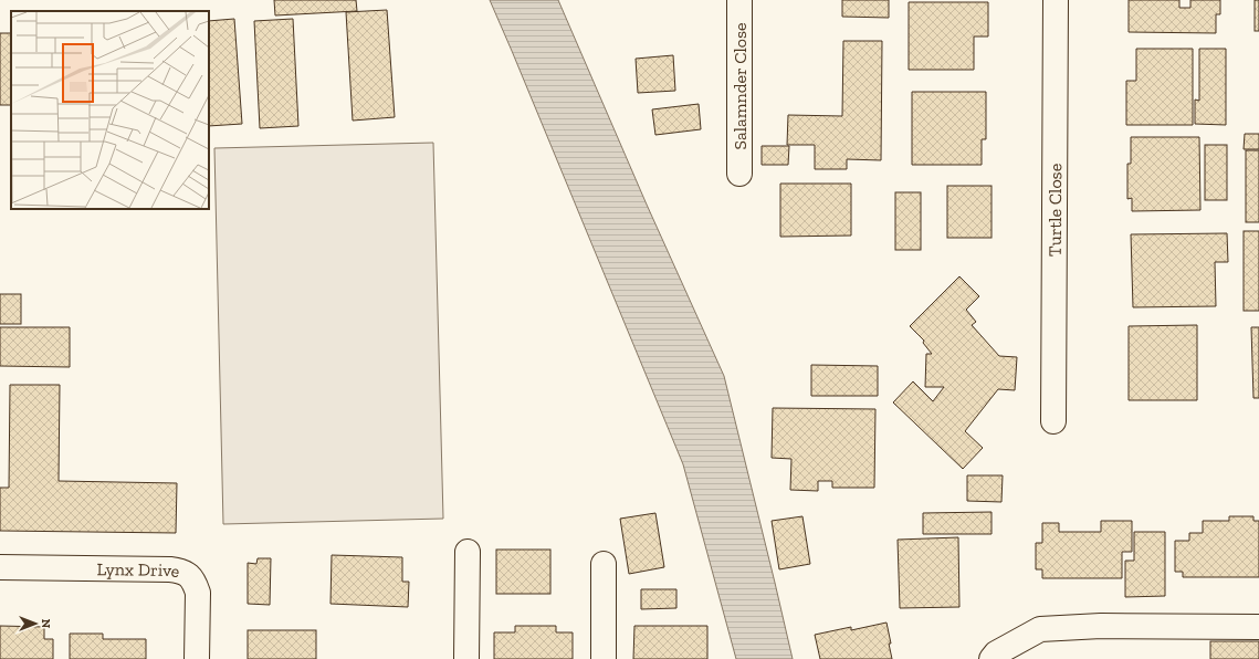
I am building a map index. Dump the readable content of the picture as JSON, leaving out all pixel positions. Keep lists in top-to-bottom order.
{
  "streets": {
    "street": ["Salamnder Close", "Turtle Close", "Lynx Drive"]
  },
  "north": "right"
}
